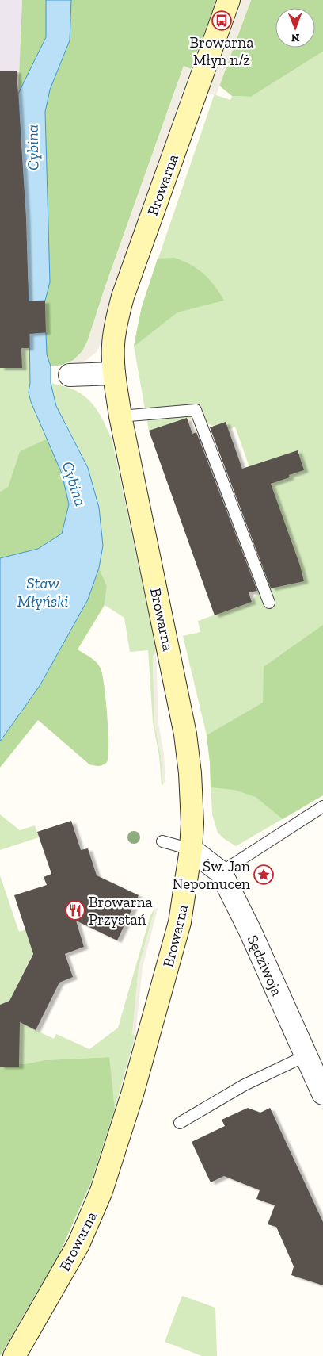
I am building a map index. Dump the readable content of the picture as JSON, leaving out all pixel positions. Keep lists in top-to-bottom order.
{
  "streets": {
    "street": ["Browarna", "Sędziwoja"]
  },
  "crossings": [
    ["Browarna", "Sędziwoja"]
  ],
  "water": ["Cybina", "Staw Młyński"],
  "places": {
    "bus stop": ["Browarna Młyn n/ż"],
    "place": ["Św. Jan Nepomucen"],
    "restaurant": ["Browarna Przystań"]
  },
  "north": "bottom"
}
